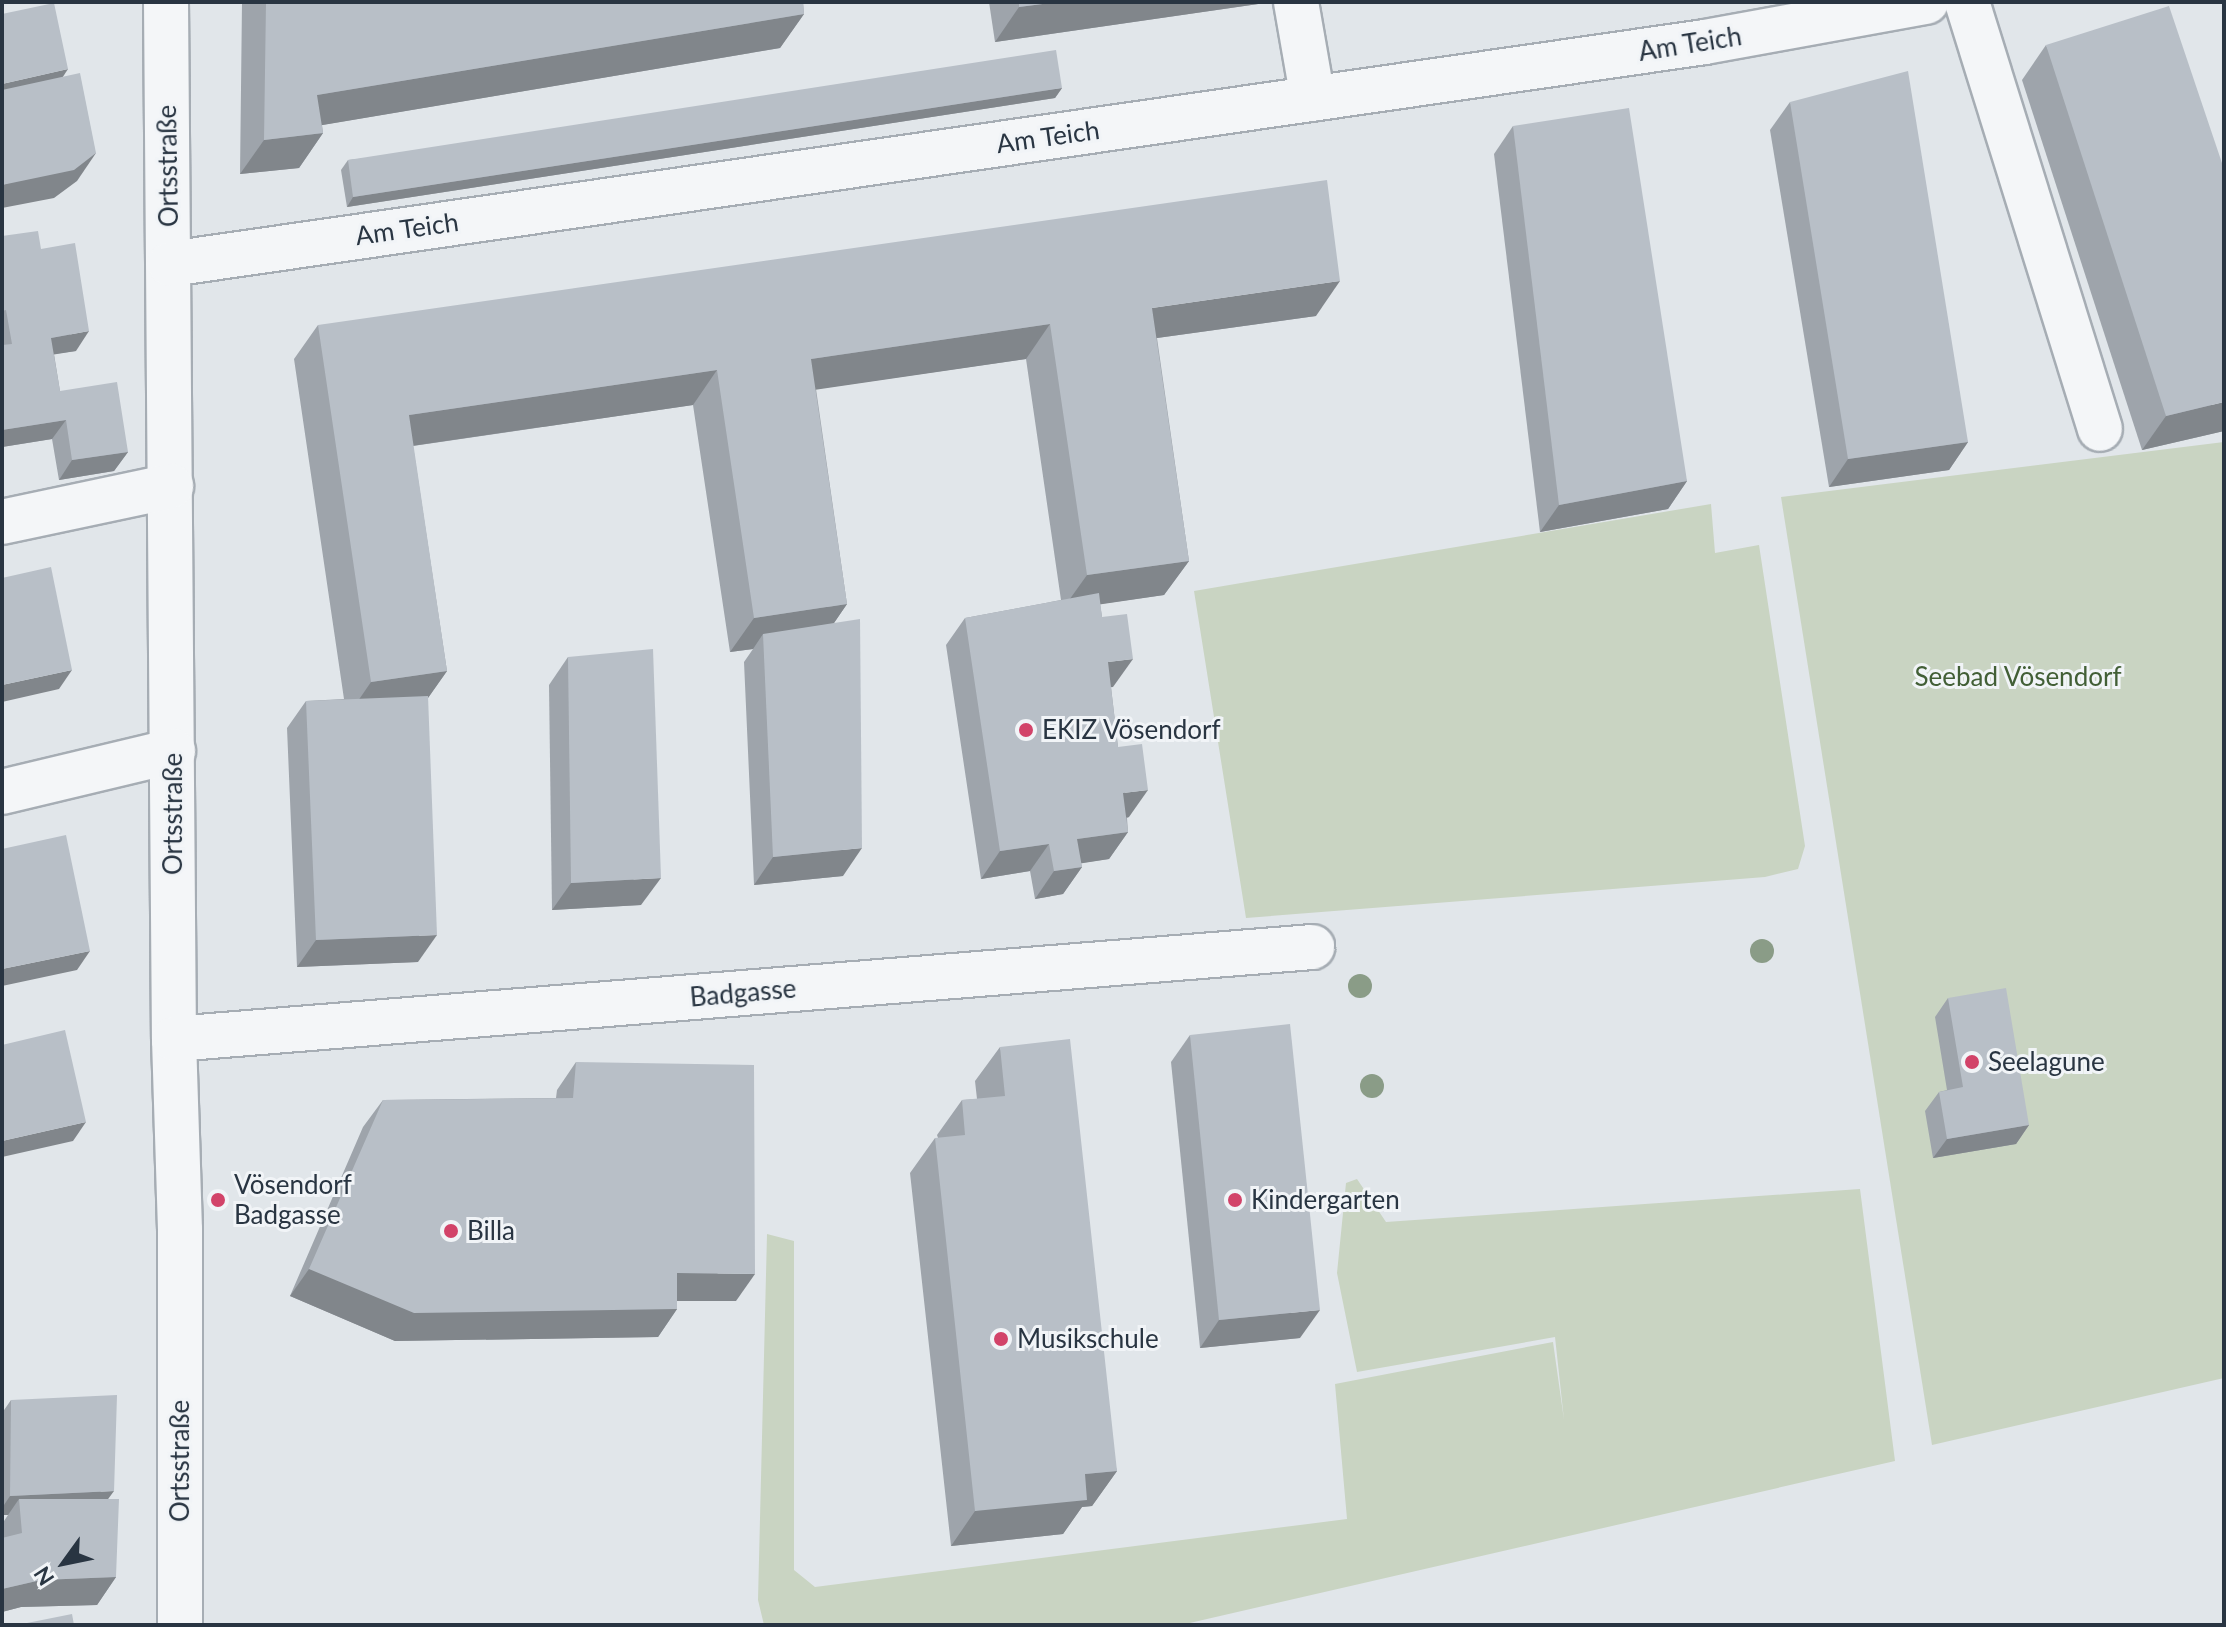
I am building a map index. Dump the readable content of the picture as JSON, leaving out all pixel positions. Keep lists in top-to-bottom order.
{
  "streets": {
    "street": ["Am Teich", "Ortsstraße", "Badgasse"]
  },
  "crossings": [
    ["Am Teich", "Ortsstraße"],
    ["Ortsstraße", "Badgasse"]
  ],
  "parks": ["Seebad Vösendorf"],
  "places": [
    "EKIZ Vösendorf",
    "Seelagune",
    "Vösendorf Badgasse",
    "Kindergarten",
    "Billa",
    "Musikschule"
  ],
  "north": "bottom left"
}
